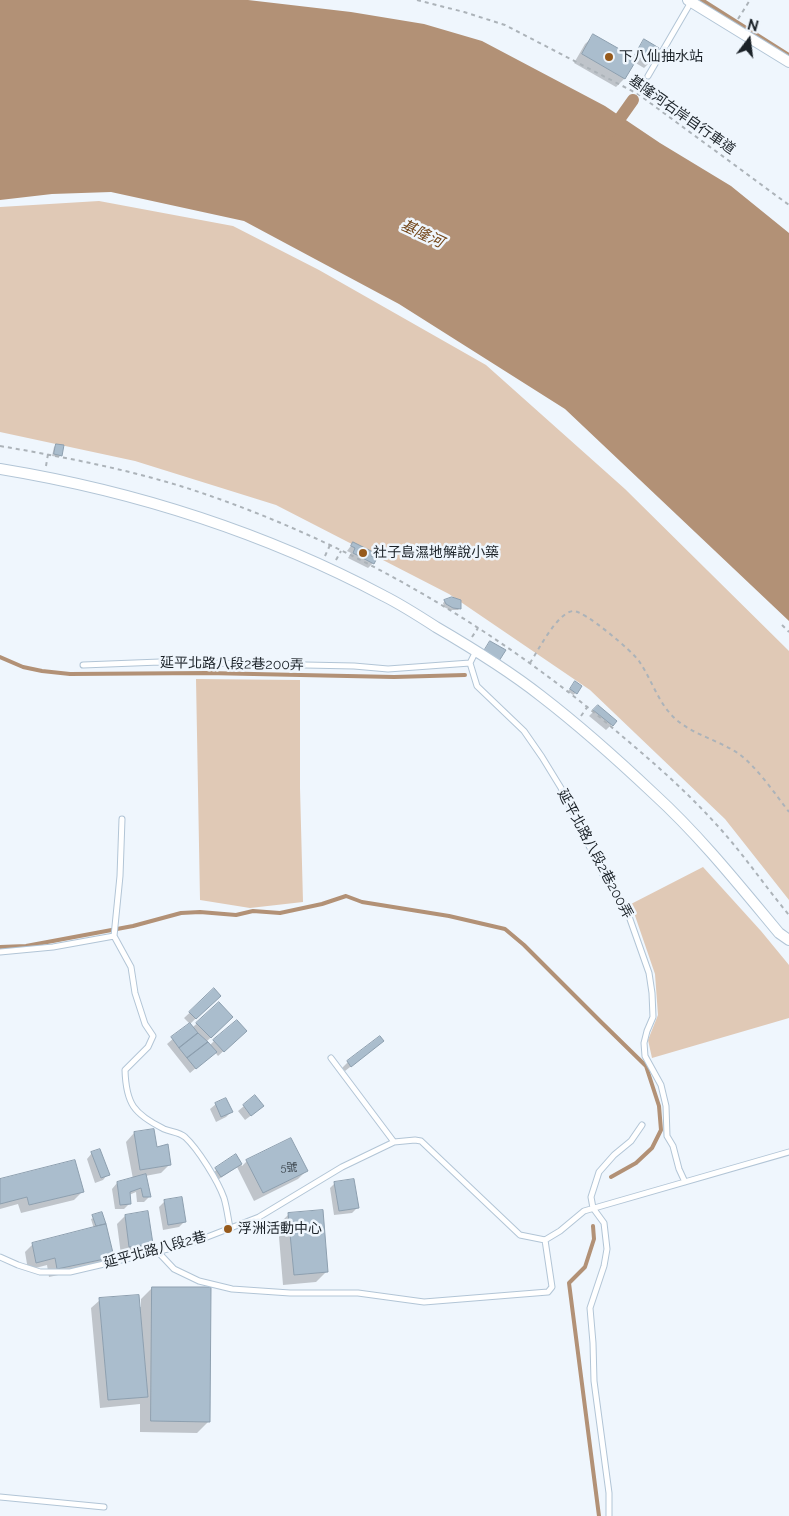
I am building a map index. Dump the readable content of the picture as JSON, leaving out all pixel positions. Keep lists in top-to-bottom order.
{
  "streets": {
    "lane": ["延平北路八段2巷200弄", "延平北路八段2巷"],
    "path": ["基隆河右岸自行車道"]
  },
  "water": ["基隆河"],
  "places": ["下八仙抽水站", "社子島濕地解說小築", "浮洲活動中心"],
  "house_numbers": ["5號"],
  "north": "top"
}
